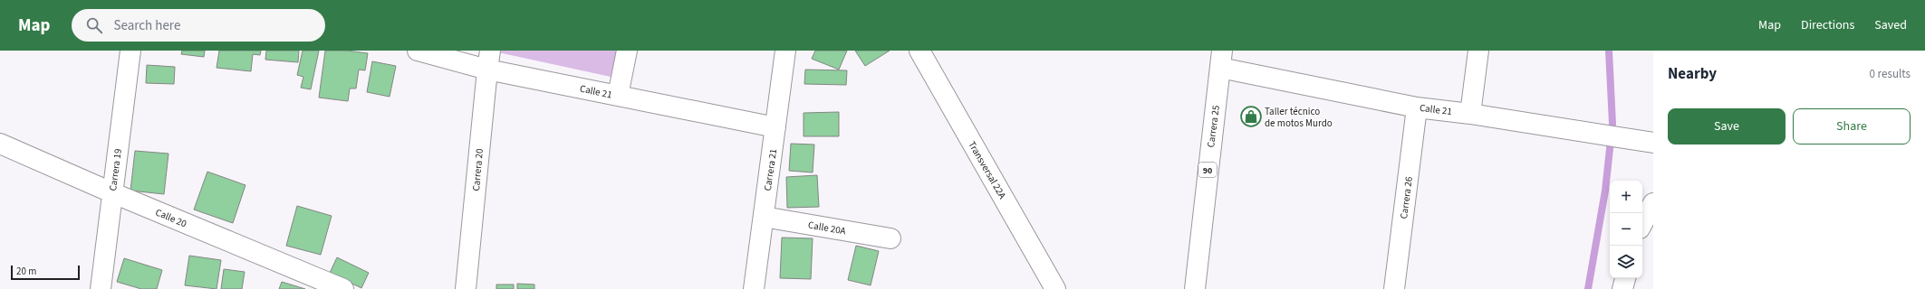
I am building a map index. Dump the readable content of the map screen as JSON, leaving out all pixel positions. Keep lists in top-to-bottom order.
{
  "streets": {
    "street": [
      "Calle 21",
      "Carrera 25",
      "Carrera 19",
      "Carrera 20",
      "Carrera 21",
      "Transversal 22A",
      "90",
      "Carrera 26",
      "Calle 20",
      "Calle 20A"
    ]
  },
  "crossings": [
    ["Calle 21", "Carrera 25"],
    ["Calle 21", "Carrera 20"],
    ["Calle 21", "Carrera 21"],
    ["Calle 21", "Carrera 26"],
    ["Carrera 19", "Calle 20"],
    ["Carrera 21", "Calle 20A"]
  ],
  "places": {
    "shop": ["Taller técnico de motos Murdo"]
  },
  "scale_bar": "20 m",
  "page": {
    "header": "Map",
    "search": "Search here",
    "nav": ["Map", "Directions", "Saved"],
    "heading": ["Nearby", "0 results"],
    "buttons": ["Save", "Share"],
    "map_buttons": ["+", "−"],
    "scale": "20 m"
  }
}
